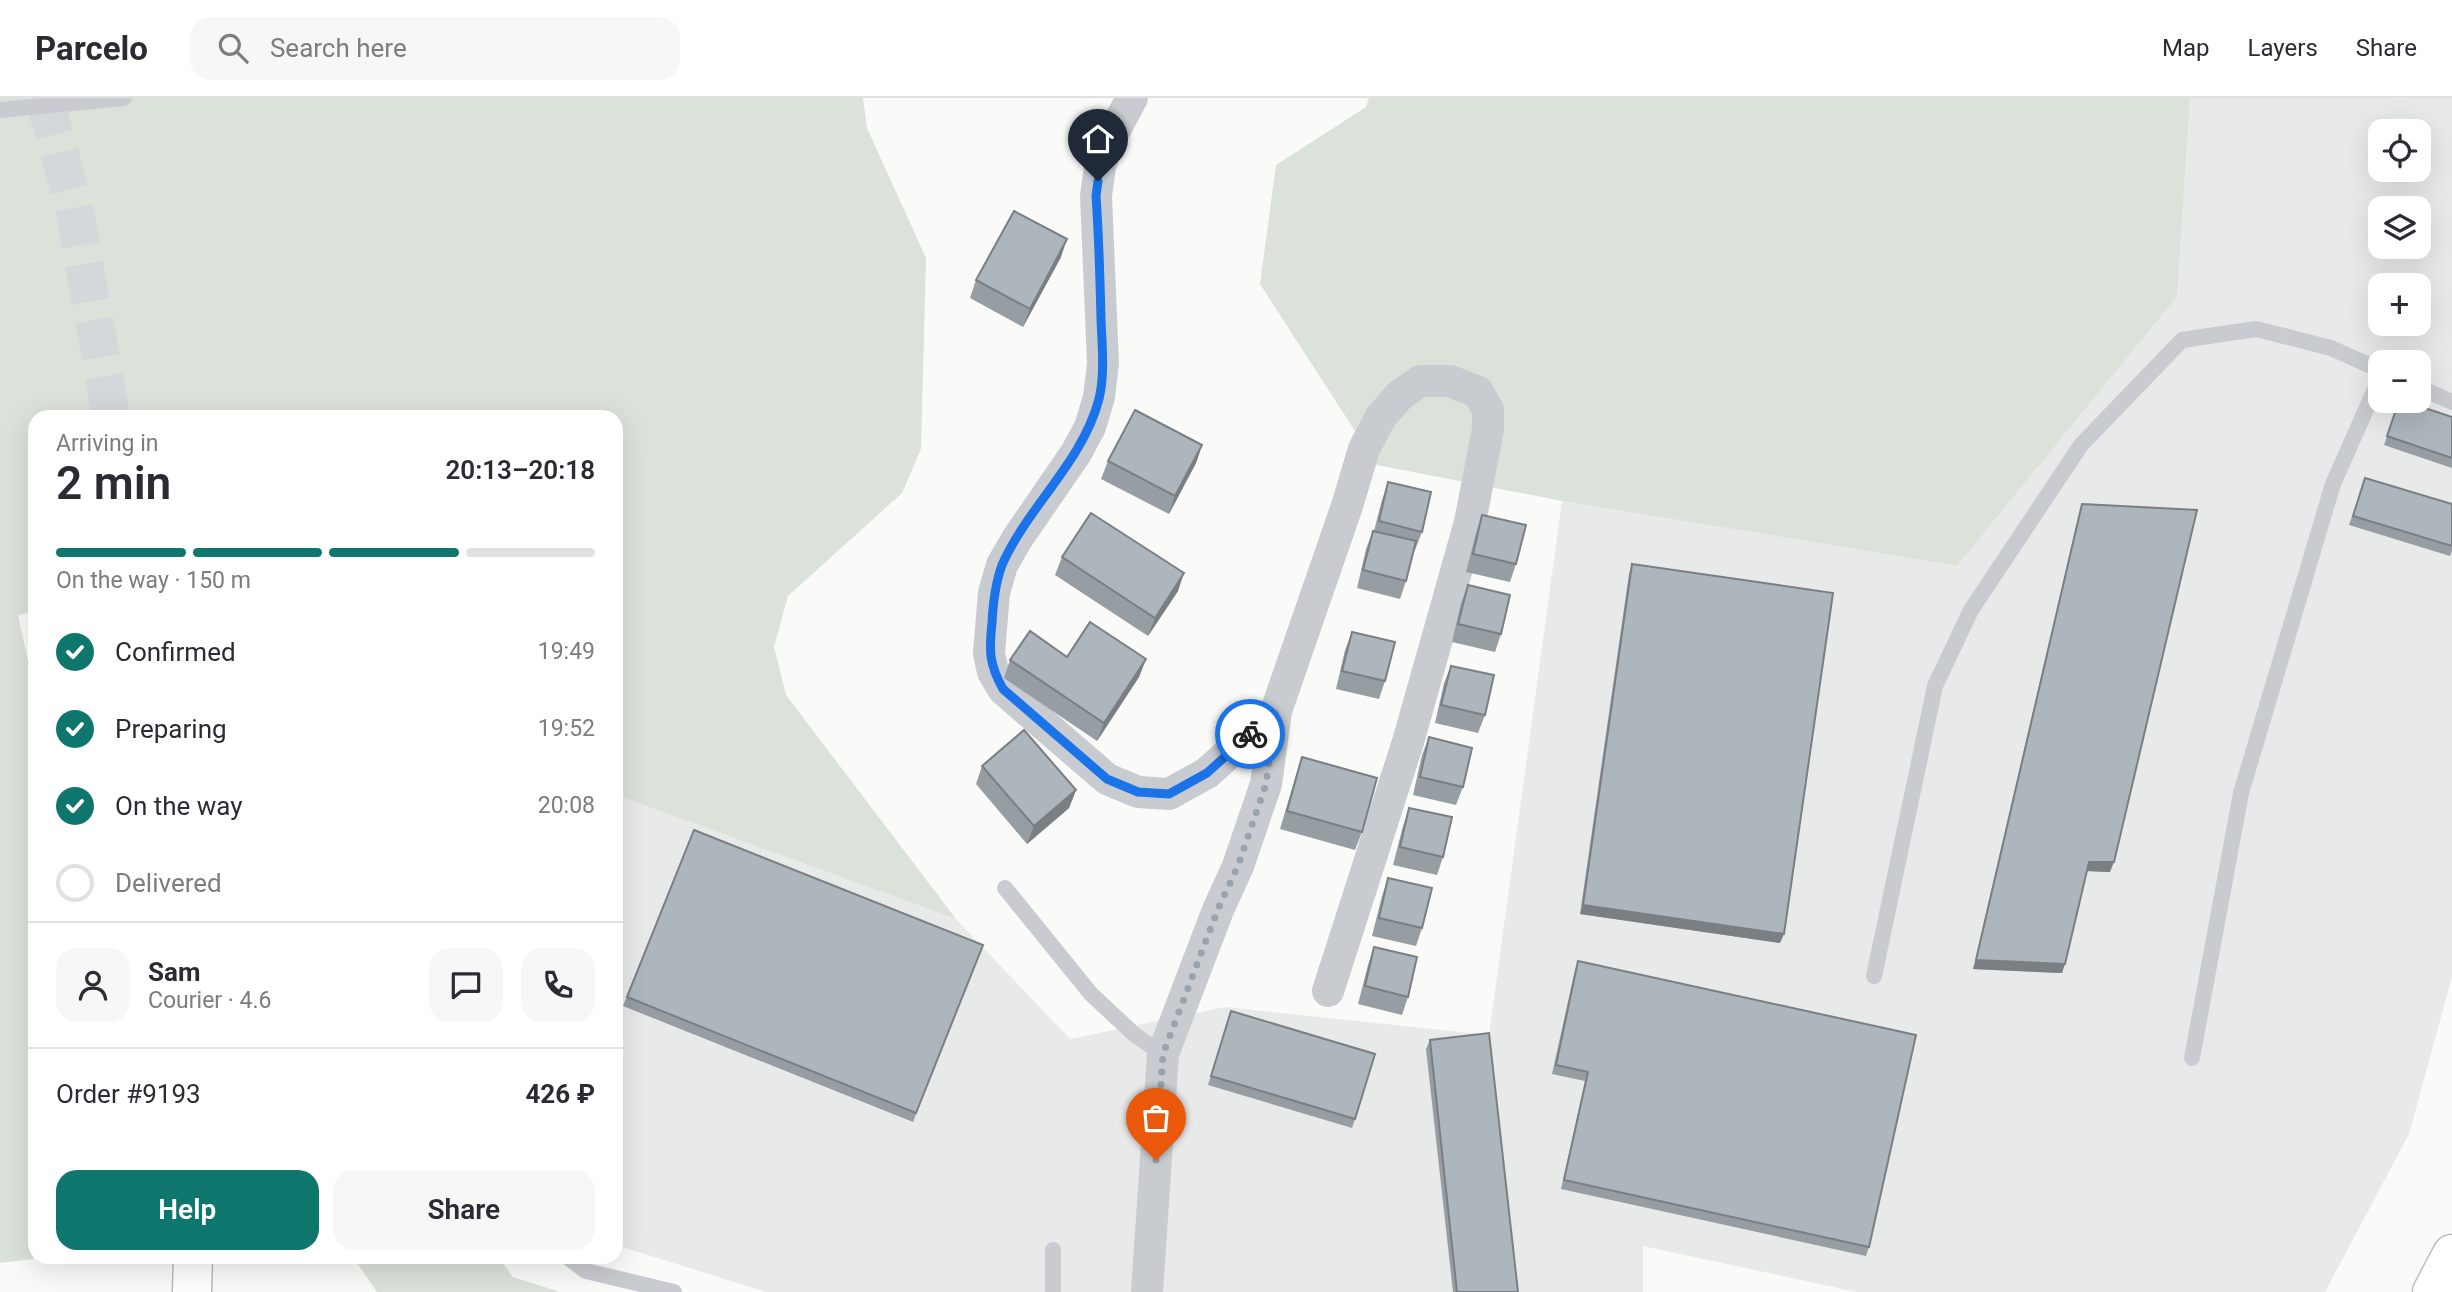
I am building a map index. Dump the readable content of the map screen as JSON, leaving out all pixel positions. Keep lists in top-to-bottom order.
{
  "page": {
    "header": "Parcelo",
    "search": "Search here",
    "nav": ["Map", "Layers", "Share"],
    "map_buttons": ["+", "−"],
    "heading": ["2 min", "Arriving in", "20:13–20:18"],
    "panel": [
      "Sam",
      "Courier · 4.6",
      "Order #9193",
      "426 ₽"
    ],
    "bar": "On the way · 150 m",
    "list": [
      ["Confirmed", "19:49"],
      ["Preparing", "19:52"],
      ["On the way", "20:08"],
      "Delivered"
    ],
    "buttons": ["Help", "Share"]
  }
}
